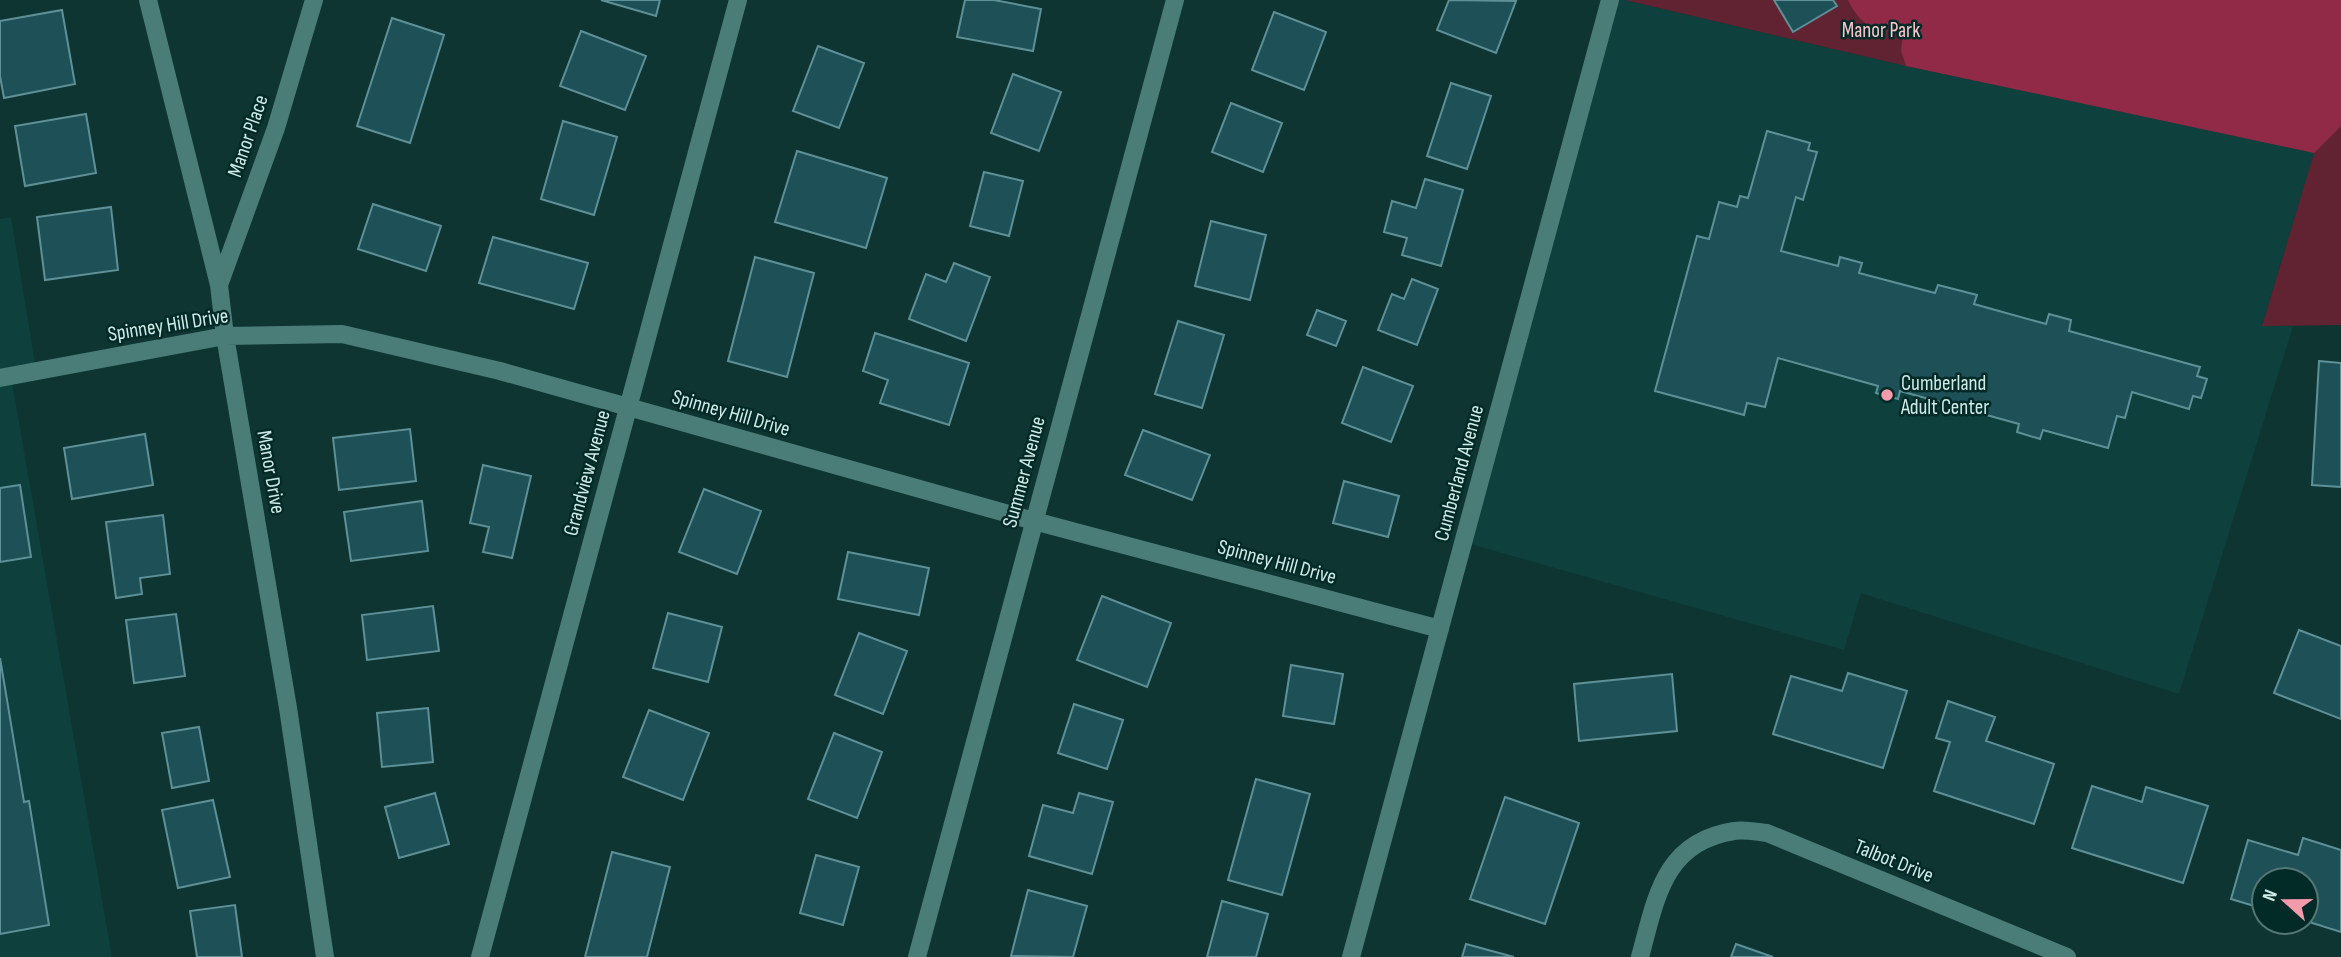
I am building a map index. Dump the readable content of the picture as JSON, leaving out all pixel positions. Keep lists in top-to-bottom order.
{
  "streets": {
    "street": [
      "Manor Place",
      "Spinney Hill Drive",
      "Manor Drive",
      "Summer Avenue",
      "Grandview Avenue",
      "Cumberland Avenue",
      "Talbot Drive"
    ]
  },
  "crossings": [
    ["Manor Place", "Manor Drive"],
    ["Spinney Hill Drive", "Manor Drive"],
    ["Spinney Hill Drive", "Summer Avenue"],
    ["Spinney Hill Drive", "Grandview Avenue"],
    ["Spinney Hill Drive", "Cumberland Avenue"]
  ],
  "parks": ["Manor Park"],
  "places": ["Cumberland Adult Center"],
  "north": "left"
}
